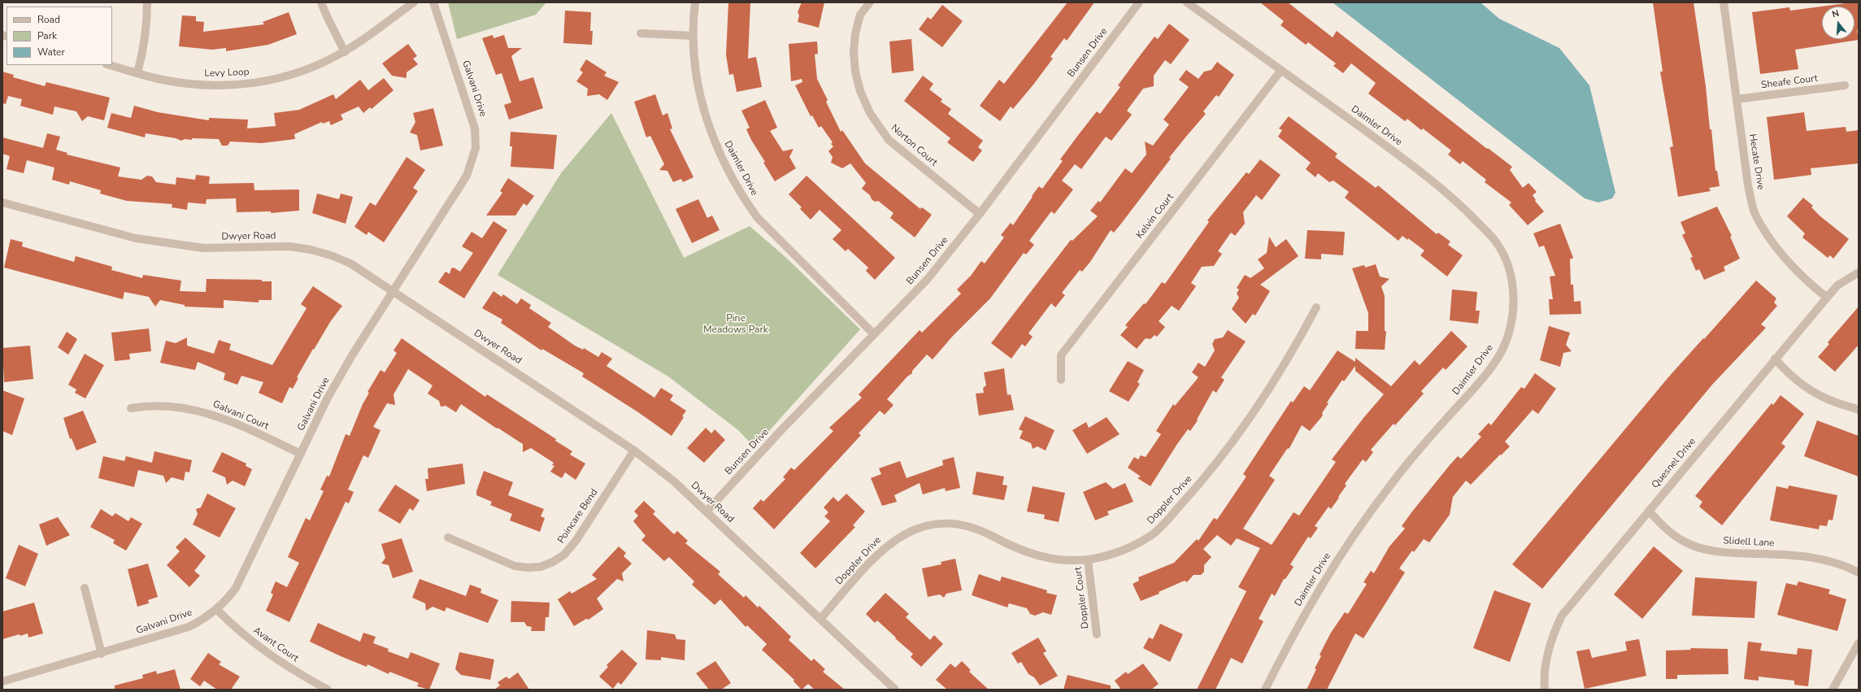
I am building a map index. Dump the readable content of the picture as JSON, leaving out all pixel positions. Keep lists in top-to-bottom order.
{
  "streets": {
    "street": [
      "Bunsen Drive",
      "Levy Loop",
      "Sheafe Court",
      "Galvani Drive",
      "Daimler Drive",
      "Norton Court",
      "Hecate Drive",
      "Kelvin Court",
      "Dwyer Road",
      "Galvani Court",
      "Quesnel Drive",
      "Doppler Drive",
      "Poincare Bend",
      "Slidell Lane",
      "Doppler Court",
      "Avant Court"
    ]
  },
  "crossings": [
    ["Bunsen Drive", "Daimler Drive"],
    ["Bunsen Drive", "Norton Court"],
    ["Bunsen Drive", "Dwyer Road"],
    ["Sheafe Court", "Hecate Drive"],
    ["Galvani Drive", "Dwyer Road"],
    ["Galvani Drive", "Galvani Court"],
    ["Galvani Drive", "Avant Court"],
    ["Daimler Drive", "Kelvin Court"],
    ["Hecate Drive", "Quesnel Drive"],
    ["Dwyer Road", "Doppler Drive"],
    ["Dwyer Road", "Poincare Bend"],
    ["Quesnel Drive", "Slidell Lane"],
    ["Doppler Drive", "Doppler Court"]
  ],
  "parks": ["Pine Meadows Park"],
  "legend": ["Road", "Park", "Water"],
  "north": "top"
}
